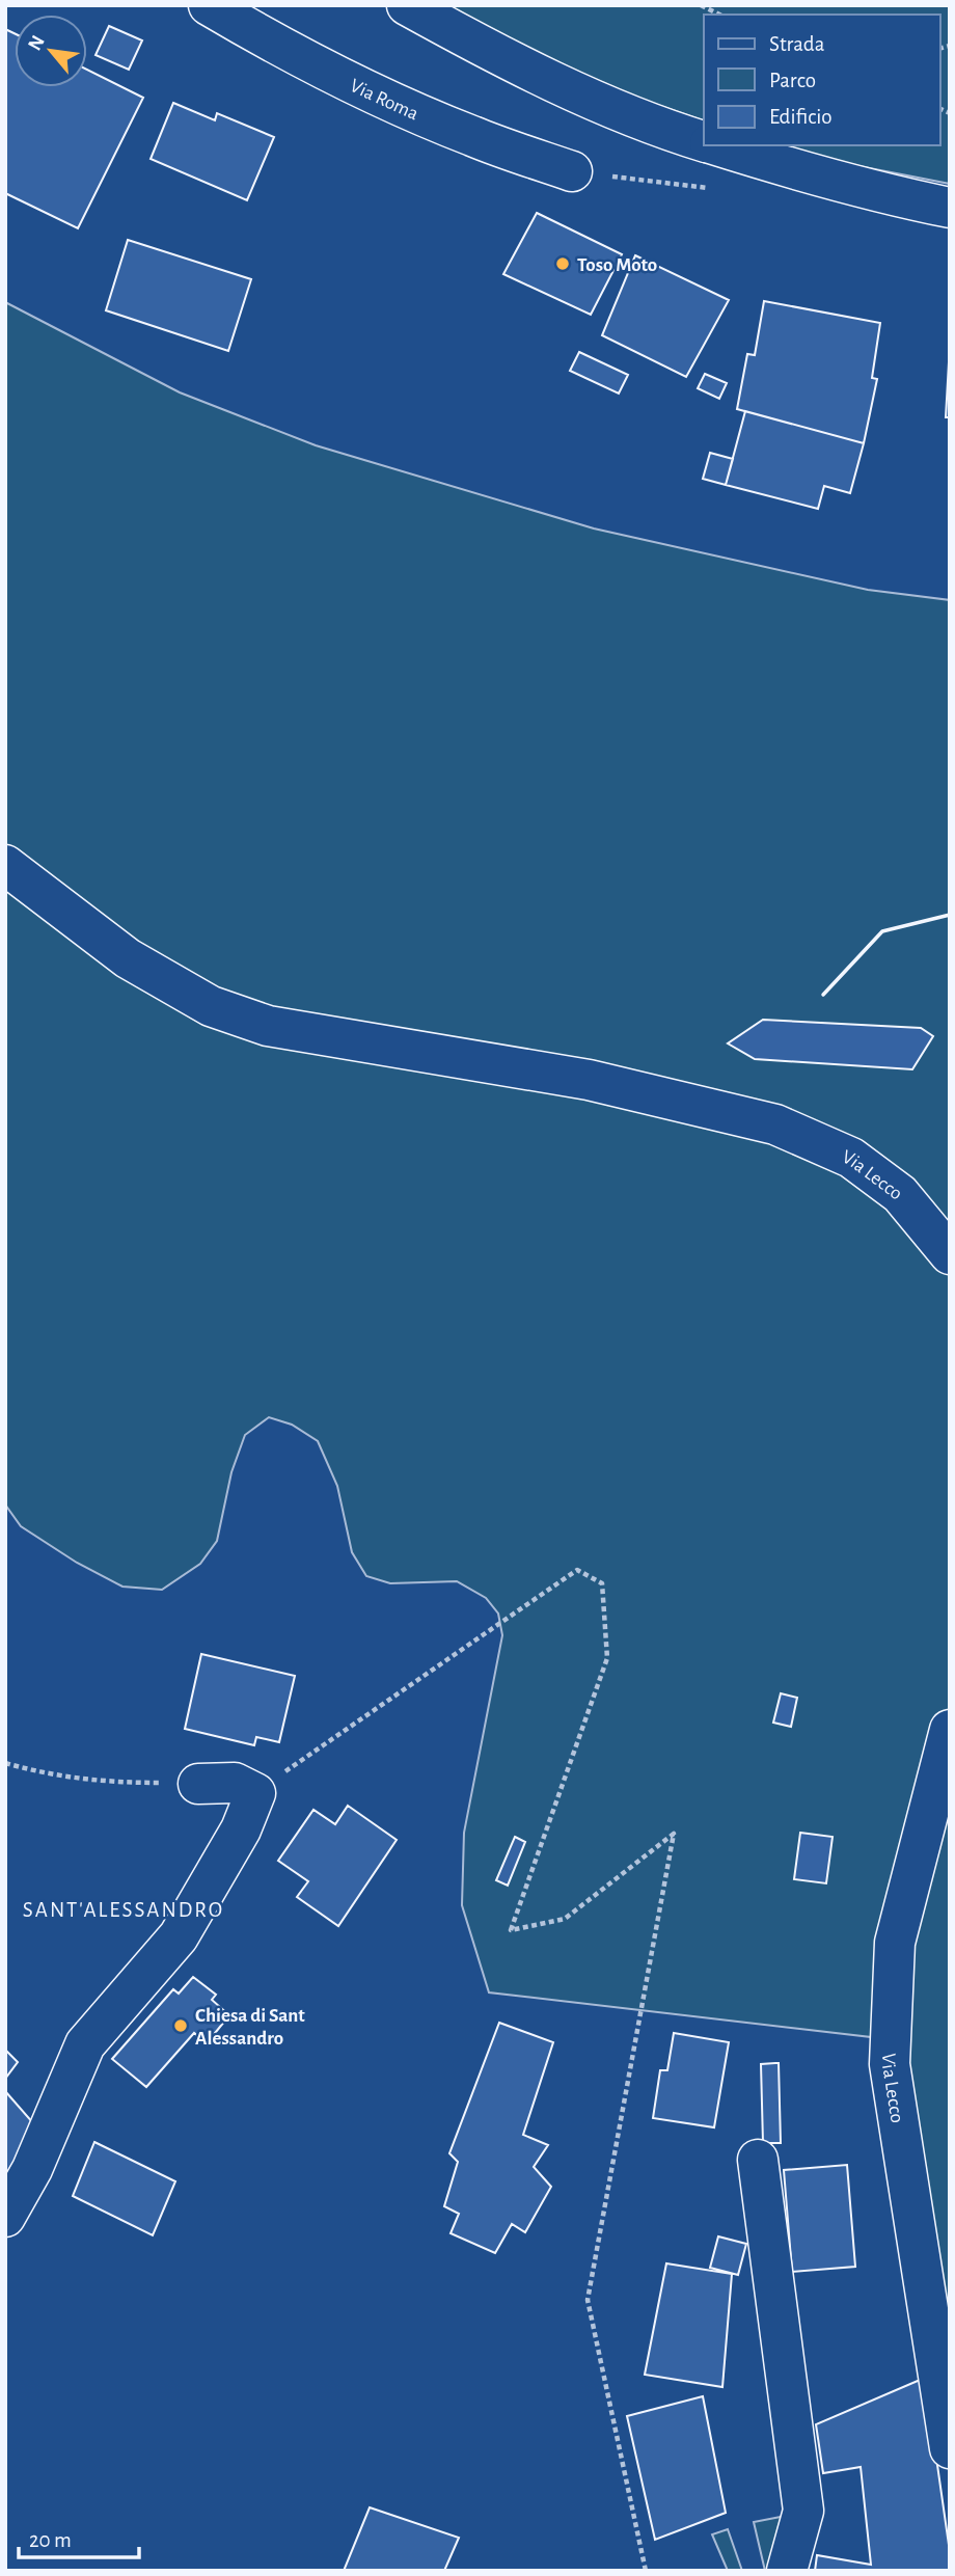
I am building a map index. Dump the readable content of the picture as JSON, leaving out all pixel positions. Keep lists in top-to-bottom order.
{
  "streets": {
    "main road": ["Via Roma", "Via Lecco"]
  },
  "districts": ["SANT'ALESSANDRO"],
  "places": ["Toso Moto", "Chiesa di Sant Alessandro"],
  "legend": ["Strada", "Parco", "Edificio"],
  "scale_bar": "20 m",
  "north": "top left"
}
